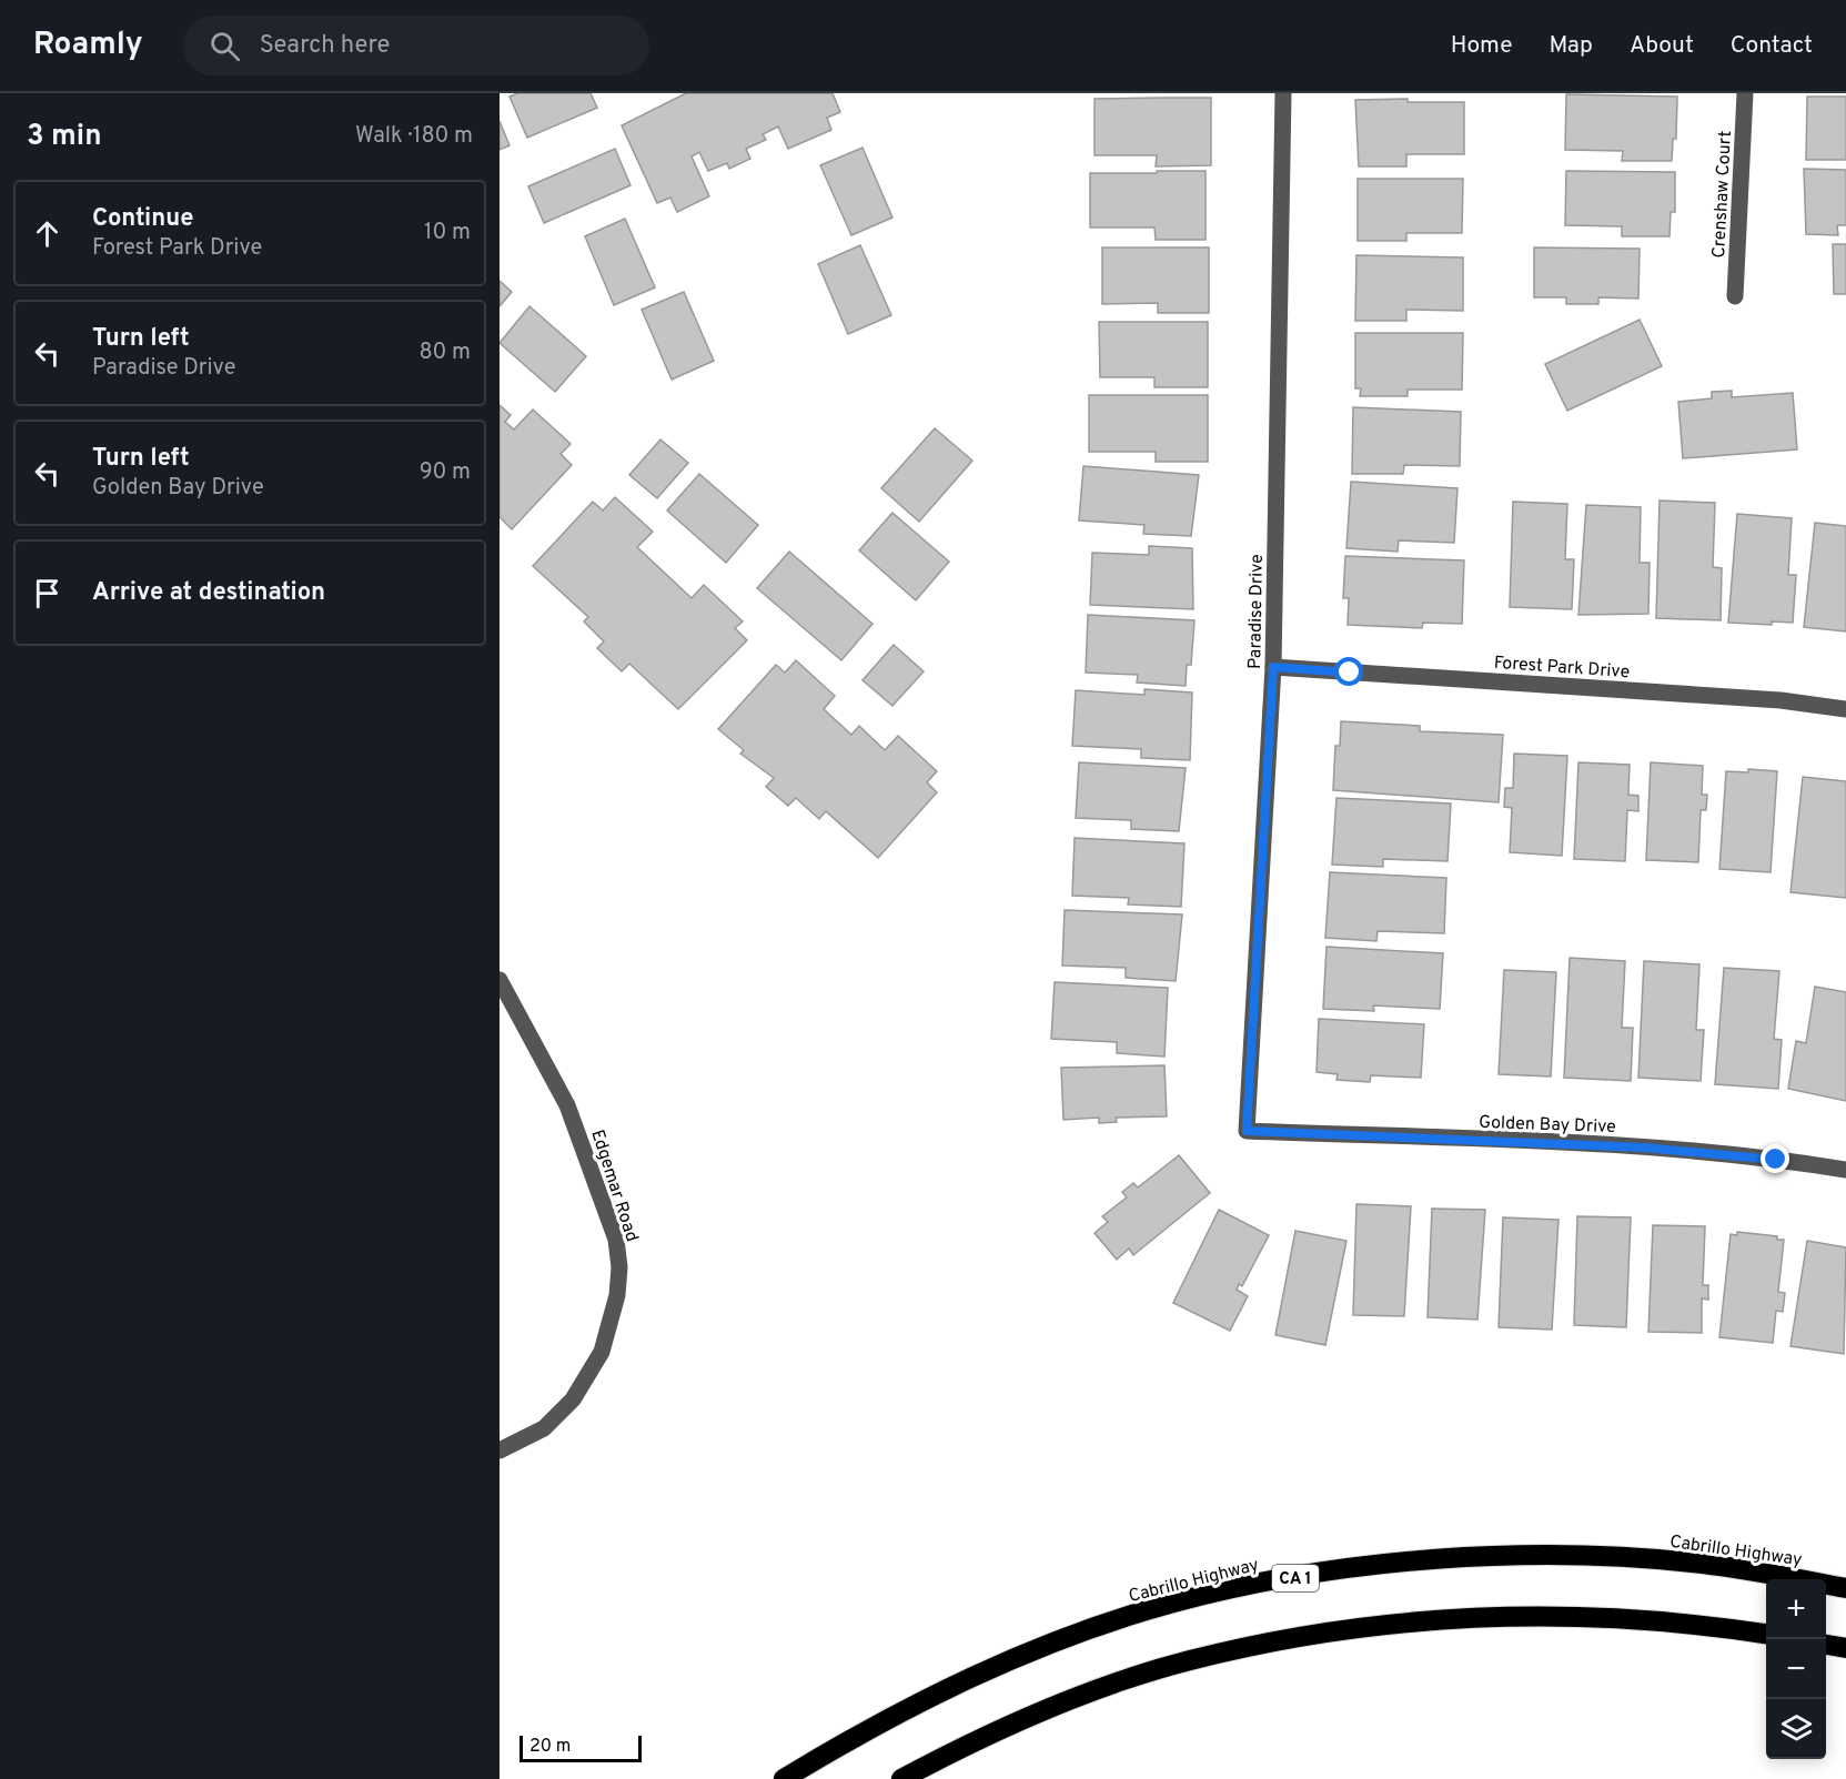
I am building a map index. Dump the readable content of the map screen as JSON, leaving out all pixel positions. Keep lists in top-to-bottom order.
{
  "streets": {
    "highway": ["Cabrillo Highway", "CA 1"],
    "street": [
      "Crenshaw Court",
      "Paradise Drive",
      "Forest Park Drive",
      "Golden Bay Drive",
      "Edgemar Road"
    ]
  },
  "crossings": [
    ["Paradise Drive", "Forest Park Drive"],
    ["Paradise Drive", "Golden Bay Drive"]
  ],
  "scale_bar": "20 m",
  "page": {
    "header": "Roamly",
    "search": "Search here",
    "nav": [
      "Home",
      "Map",
      "About",
      "Contact"
    ],
    "heading": ["3 min", "Walk · 180 m"],
    "list": [
      ["Continue", "Forest Park Drive", "10 m"],
      ["Turn left", "Paradise Drive", "80 m"],
      ["Turn left", "Golden Bay Drive", "90 m"],
      "Arrive at destination"
    ],
    "map_buttons": ["+", "−"],
    "scale": "20 m"
  }
}
